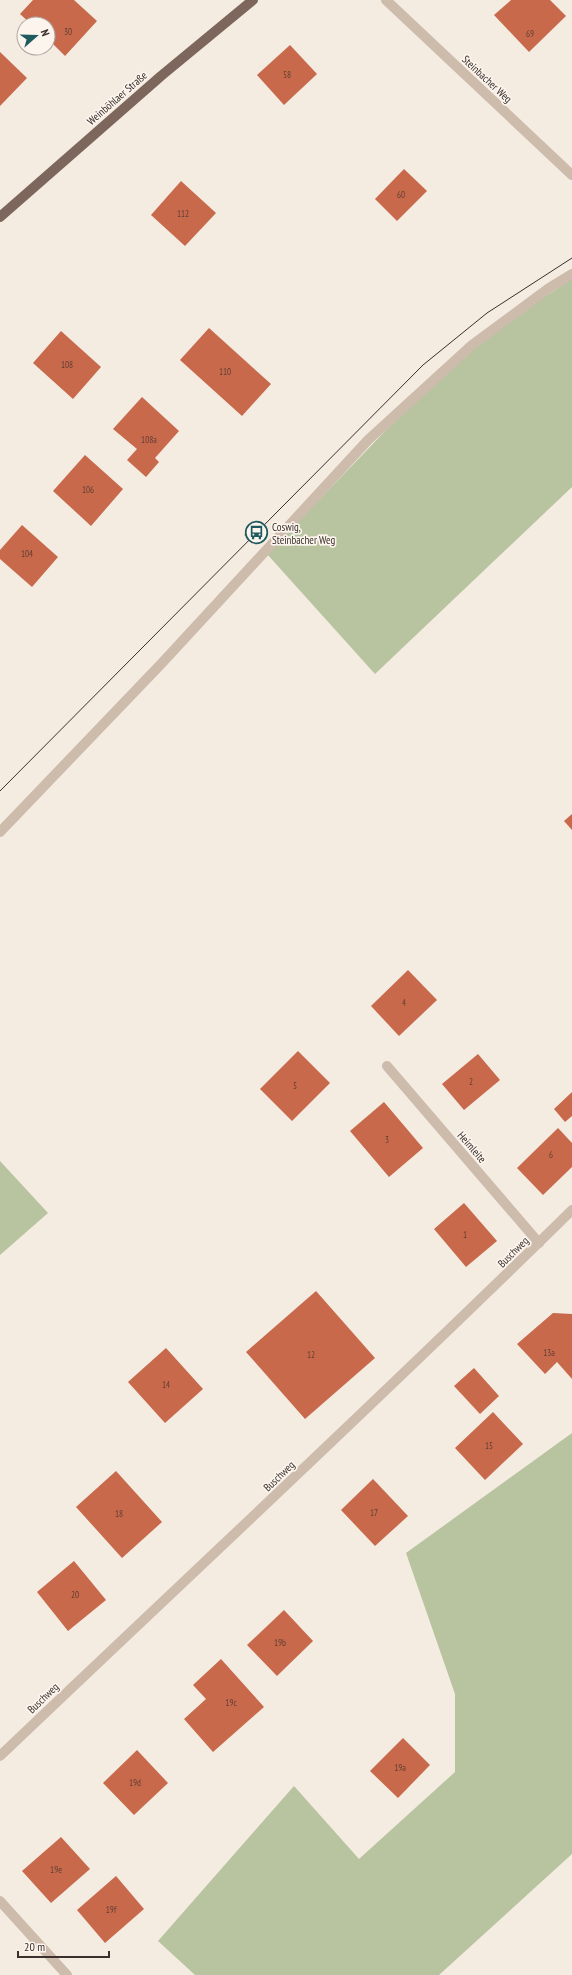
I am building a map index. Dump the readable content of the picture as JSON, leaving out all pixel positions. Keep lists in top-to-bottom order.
{
  "streets": {
    "main road": ["Weinböhlaer Straße"],
    "street": ["Steinbacher Weg", "Heimleite", "Buschweg"]
  },
  "crossings": [
    ["Heimleite", "Buschweg"]
  ],
  "places": {
    "bus stop": ["Coswig, Steinbacher Weg"]
  },
  "house_numbers": [
    "30",
    "69",
    "58",
    "60",
    "112",
    "108",
    "110",
    "108a",
    "106",
    "104",
    "4",
    "2",
    "5",
    "3",
    "6",
    "1",
    "13a",
    "12",
    "14",
    "15",
    "17",
    "18",
    "20",
    "19b",
    "19c",
    "19a",
    "19d",
    "19e",
    "19f"
  ],
  "scale_bar": "20 m",
  "north": "right"
}
